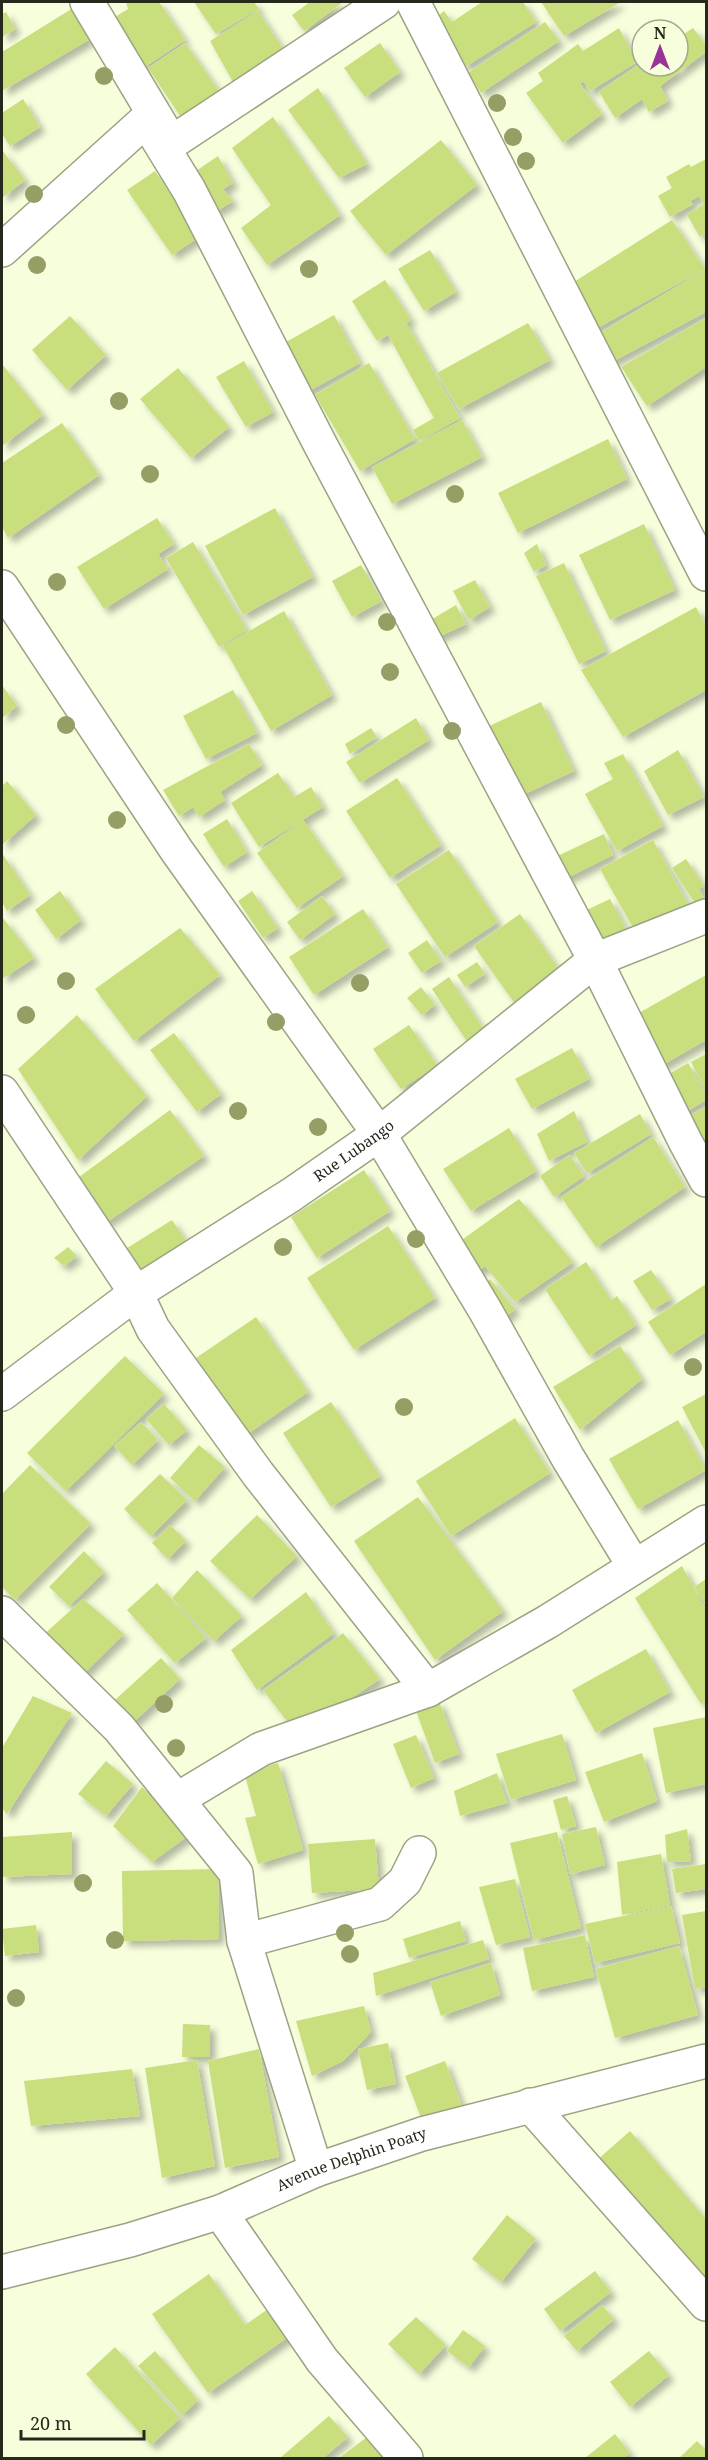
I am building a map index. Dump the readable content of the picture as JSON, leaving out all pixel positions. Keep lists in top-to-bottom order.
{
  "streets": {
    "street": ["Rue Lubango", "Avenue Delphin Poaty"]
  },
  "scale_bar": "20 m",
  "north": "top"
}
